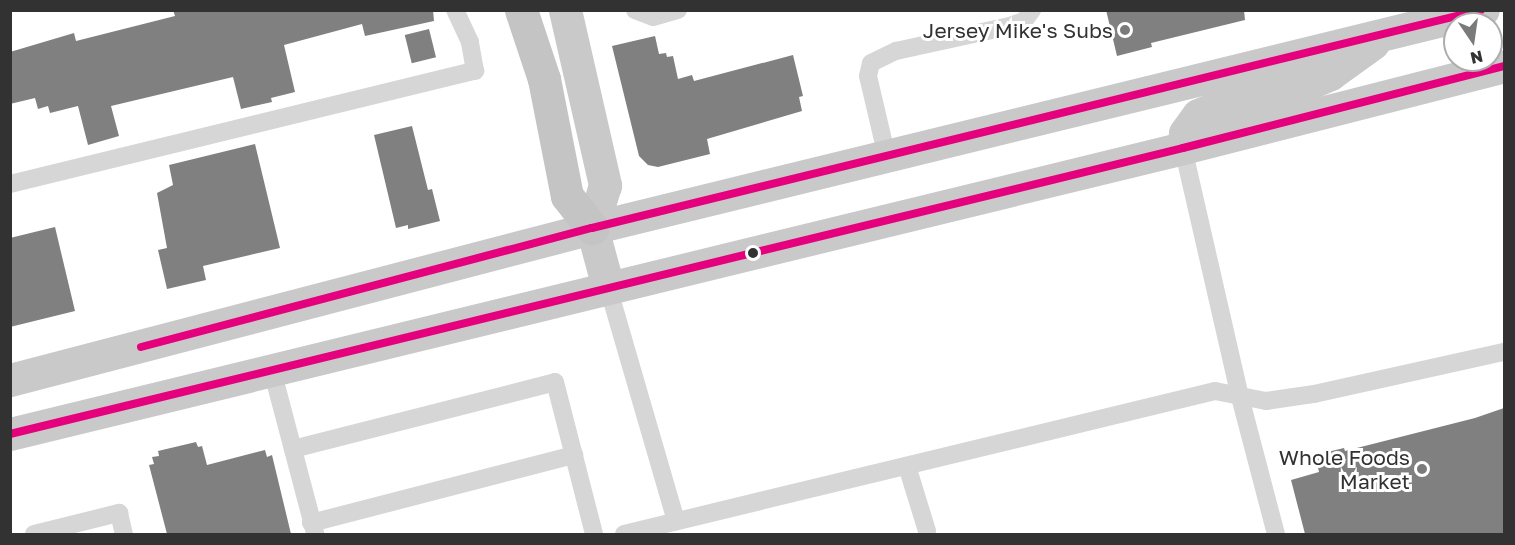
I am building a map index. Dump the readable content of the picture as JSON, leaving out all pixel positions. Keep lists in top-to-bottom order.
{
  "places": ["Jersey Mike's Subs", "Whole Foods Market"],
  "north": "bottom"
}
